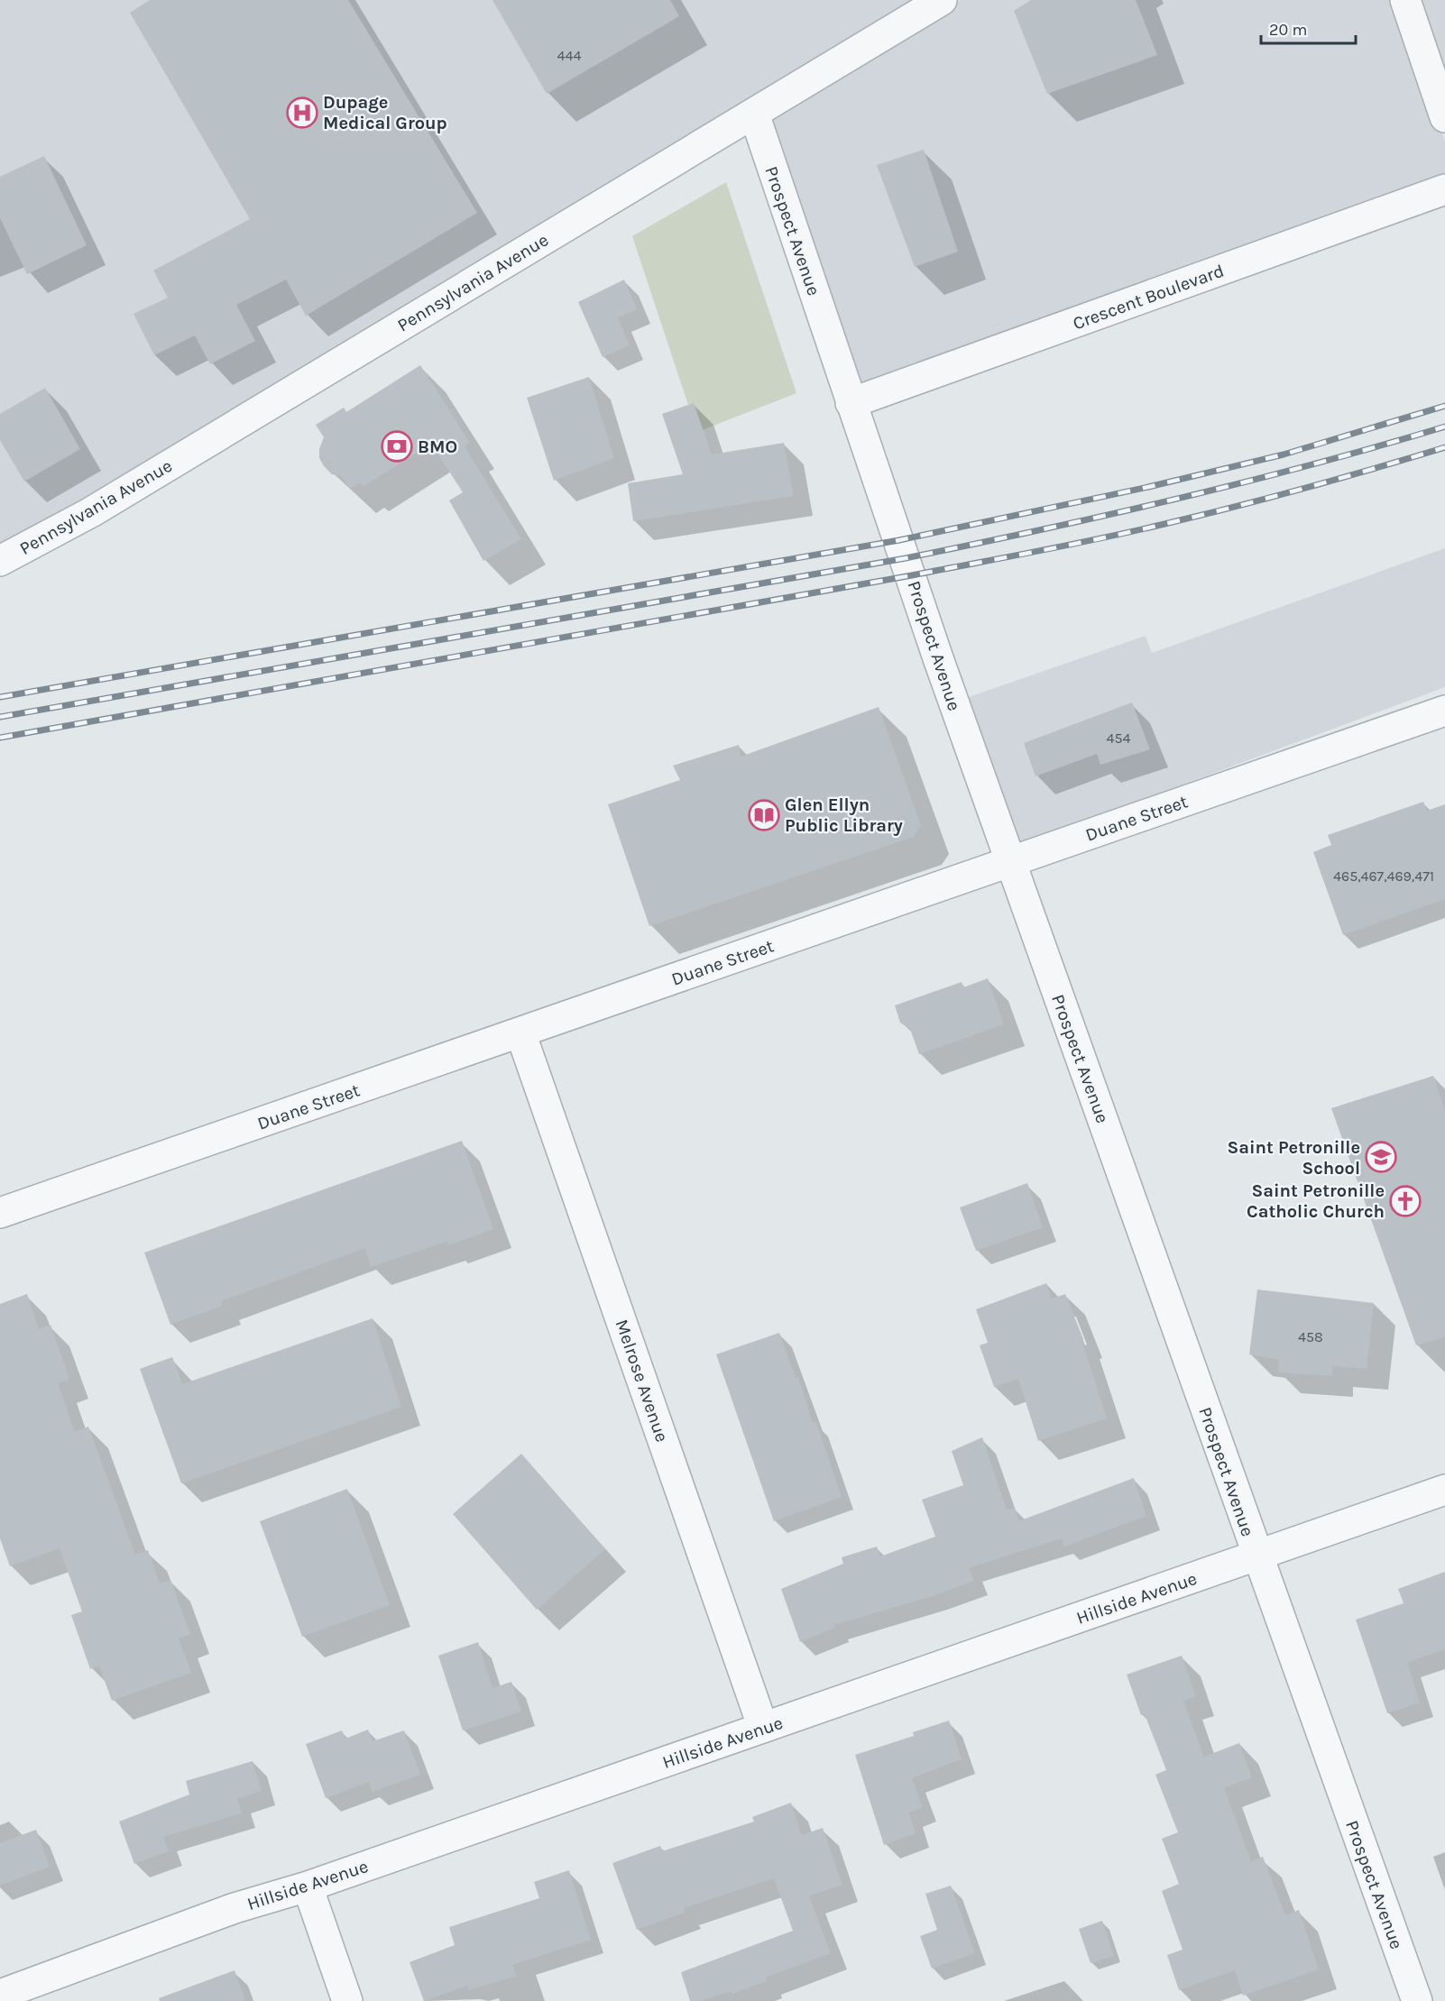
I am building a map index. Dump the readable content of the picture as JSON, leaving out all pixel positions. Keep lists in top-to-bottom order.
{
  "streets": {
    "street": [
      "Prospect Avenue",
      "Pennsylvania Avenue",
      "Crescent Boulevard",
      "Duane Street",
      "Melrose Avenue",
      "Hillside Avenue"
    ]
  },
  "crossings": [
    ["Prospect Avenue", "Pennsylvania Avenue"],
    ["Prospect Avenue", "Crescent Boulevard"],
    ["Prospect Avenue", "Duane Street"],
    ["Prospect Avenue", "Hillside Avenue"],
    ["Duane Street", "Melrose Avenue"],
    ["Melrose Avenue", "Hillside Avenue"]
  ],
  "places": {
    "hospital": ["Dupage Medical Group"],
    "bank": ["BMO"],
    "library": ["Glen Ellyn Public Library"],
    "school or university": ["Saint Petronille School"],
    "church": ["Saint Petronille Catholic Church"]
  },
  "house_numbers": [
    "444",
    "454",
    "465,467,469,471",
    "458"
  ],
  "scale_bar": "20 m"
}
